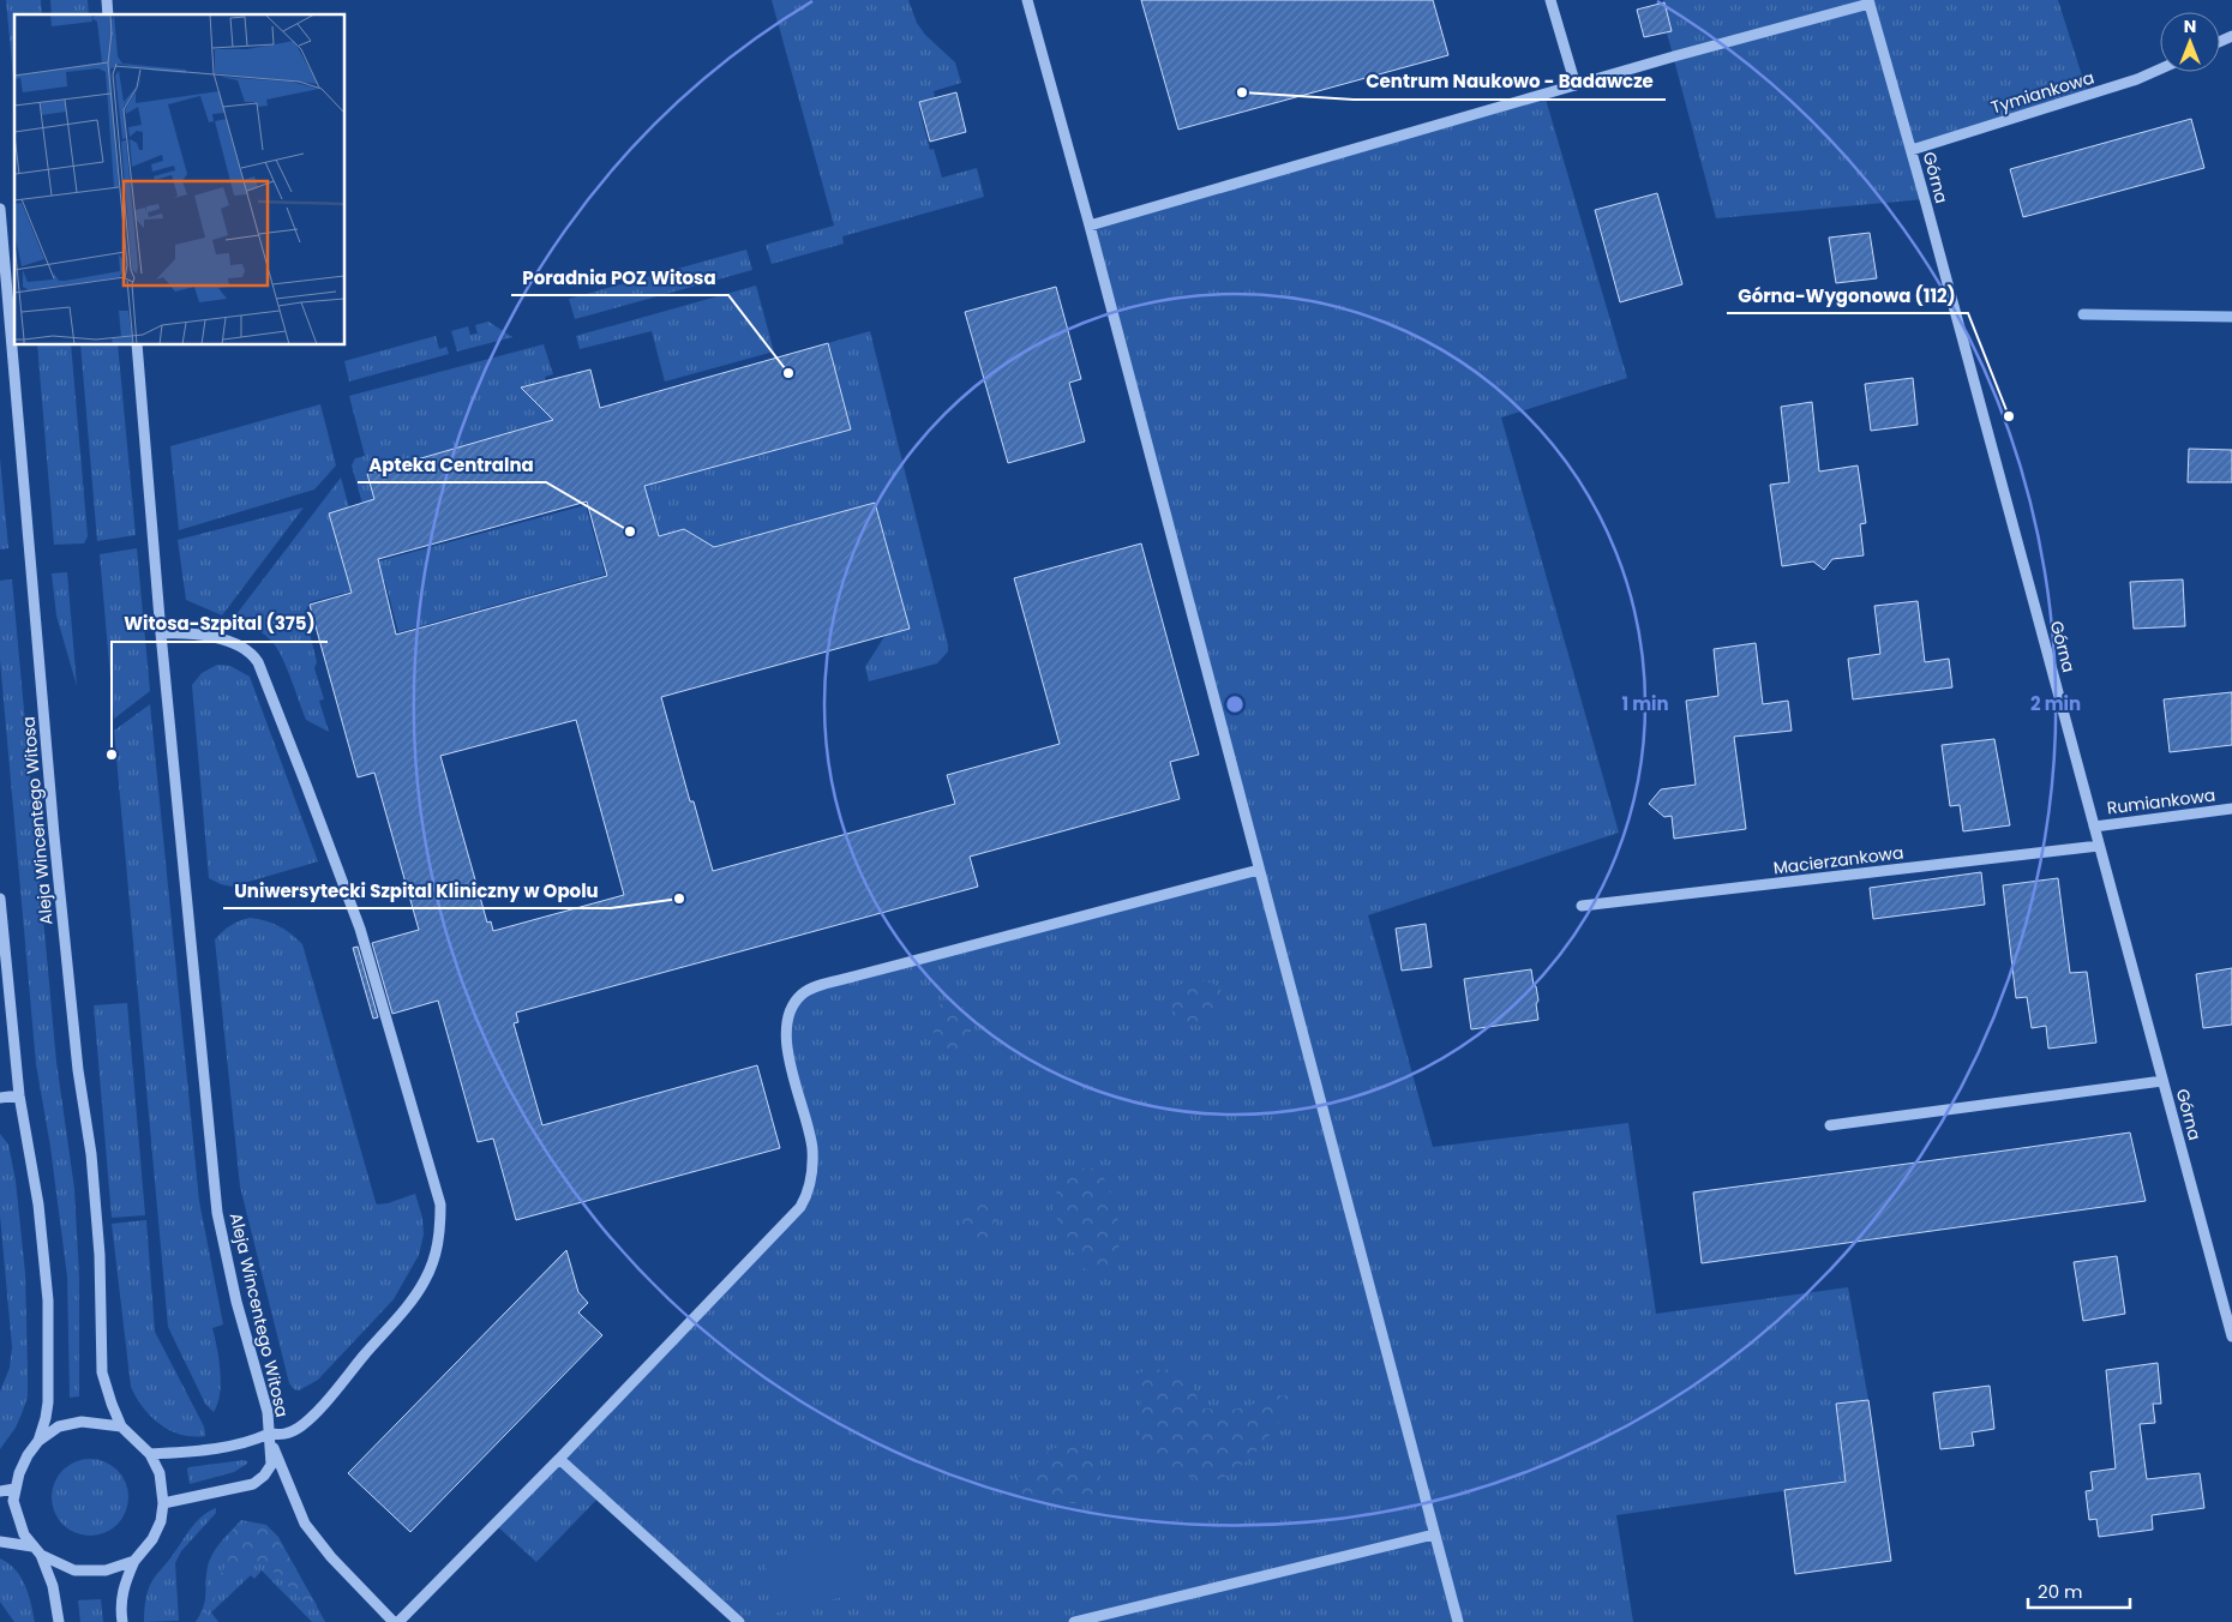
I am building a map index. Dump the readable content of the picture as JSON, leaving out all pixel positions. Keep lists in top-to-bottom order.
{
  "streets": {
    "street": [
      "Tymiankowa",
      "Górna",
      "Rumiankowa",
      "Aleja Wincentego Witosa",
      "Macierzankowa"
    ]
  },
  "crossings": [
    ["Tymiankowa", "Górna"],
    ["Górna", "Rumiankowa"],
    ["Górna", "Macierzankowa"]
  ],
  "places": [
    "Centrum Naukowo - Badawcze",
    "Poradnia POZ Witosa",
    "Górna-Wygonowa (112)",
    "Apteka Centralna",
    "Witosa-Szpital (375)",
    "Uniwersytecki Szpital Kliniczny w Opolu"
  ],
  "scale_bar": "20 m",
  "north": "top",
  "rings": ["1 min", "2 min"]
}
